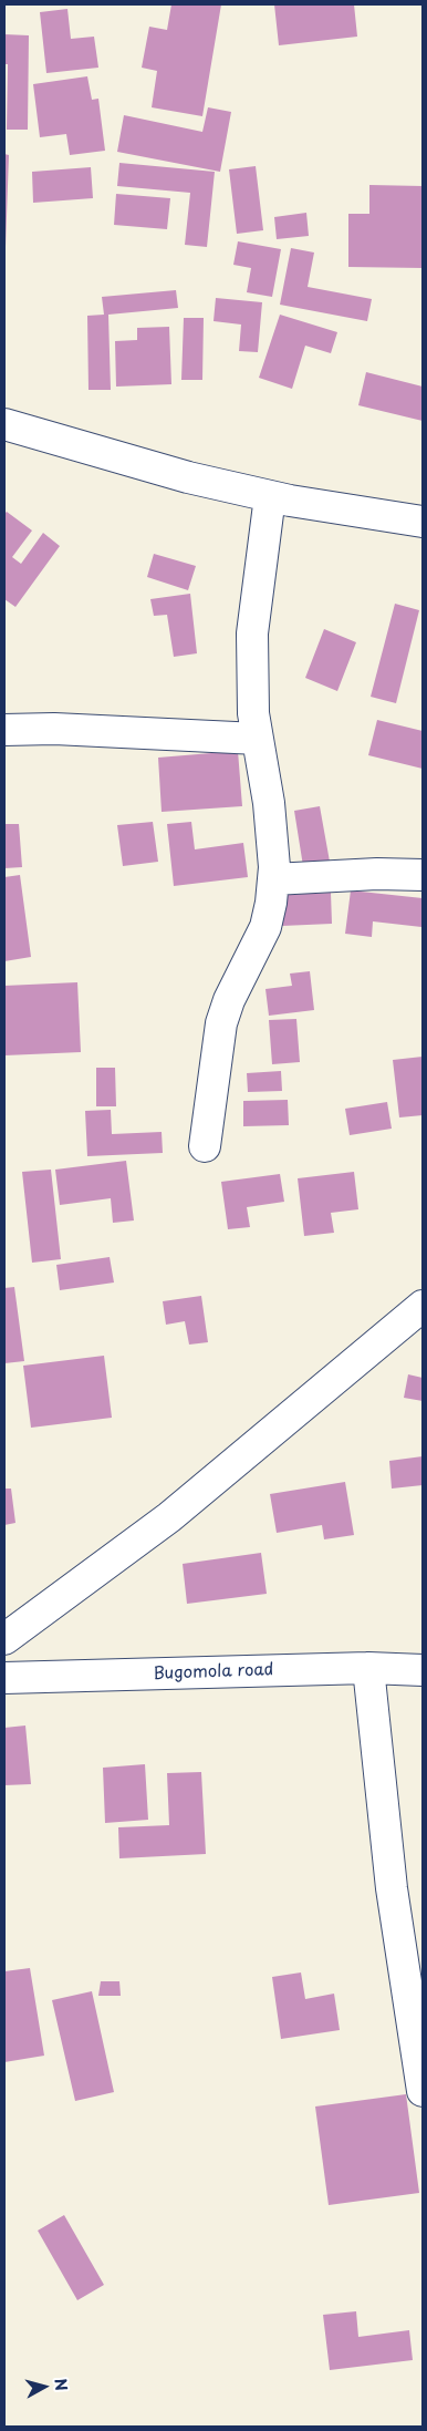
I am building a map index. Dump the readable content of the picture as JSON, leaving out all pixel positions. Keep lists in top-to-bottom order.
{
  "streets": {
    "street": ["Bugomola road"]
  },
  "north": "right"
}
